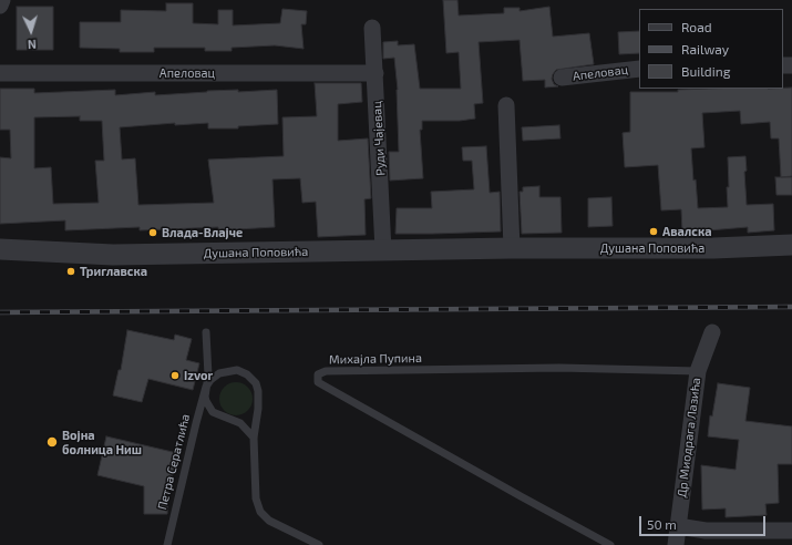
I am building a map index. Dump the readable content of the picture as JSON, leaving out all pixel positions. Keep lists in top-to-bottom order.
{
  "streets": {
    "street": [
      "Апеловац",
      "Руди Чајевац",
      "Душана Поповића",
      "Др Миодрага Лазића"
    ],
    "lane": ["Михајла Пупина", "Петра Сератлића"]
  },
  "crossings": [
    ["Апеловац", "Руди Чајевац"],
    ["Руди Чајевац", "Душана Поповића"],
    ["Михајла Пупина", "Др Миодрага Лазића"]
  ],
  "places": [
    "Авалска",
    "Влада-Влајче",
    "Триглавска",
    "Izvor",
    "Војна болница Ниш"
  ],
  "legend": ["Road", "Railway", "Building"],
  "scale_bar": "50 m",
  "north": "bottom"
}
